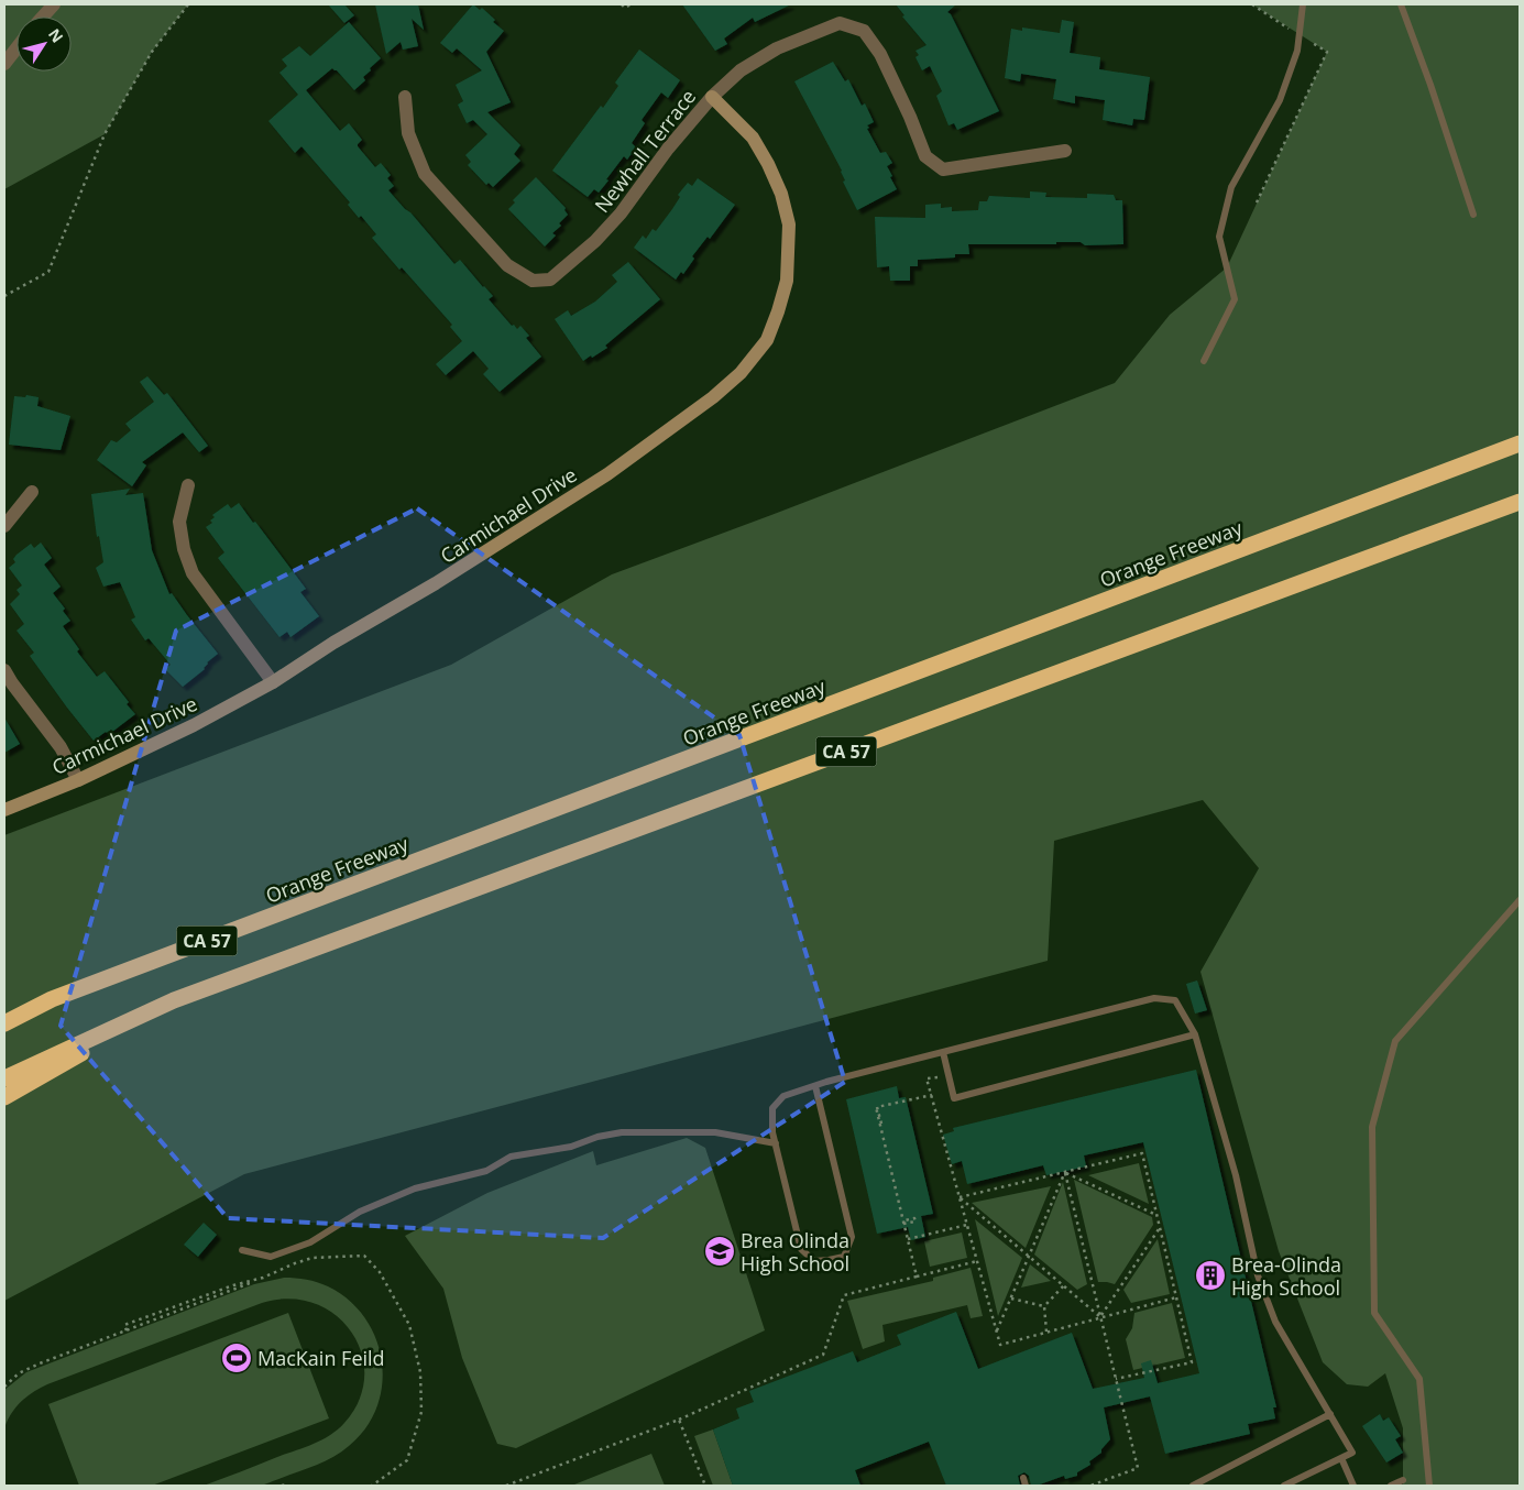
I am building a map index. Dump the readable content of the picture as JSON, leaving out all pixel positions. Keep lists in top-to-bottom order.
{
  "streets": {
    "highway": ["Orange Freeway", "CA 57"],
    "street": ["Newhall Terrace", "Carmichael Drive"]
  },
  "crossings": [
    ["Newhall Terrace", "Carmichael Drive"]
  ],
  "places": {
    "school or university": ["Brea Olinda High School"],
    "building": ["Brea-Olinda High School"],
    "sports": ["MacKain Feild"]
  },
  "north": "top right"
}
